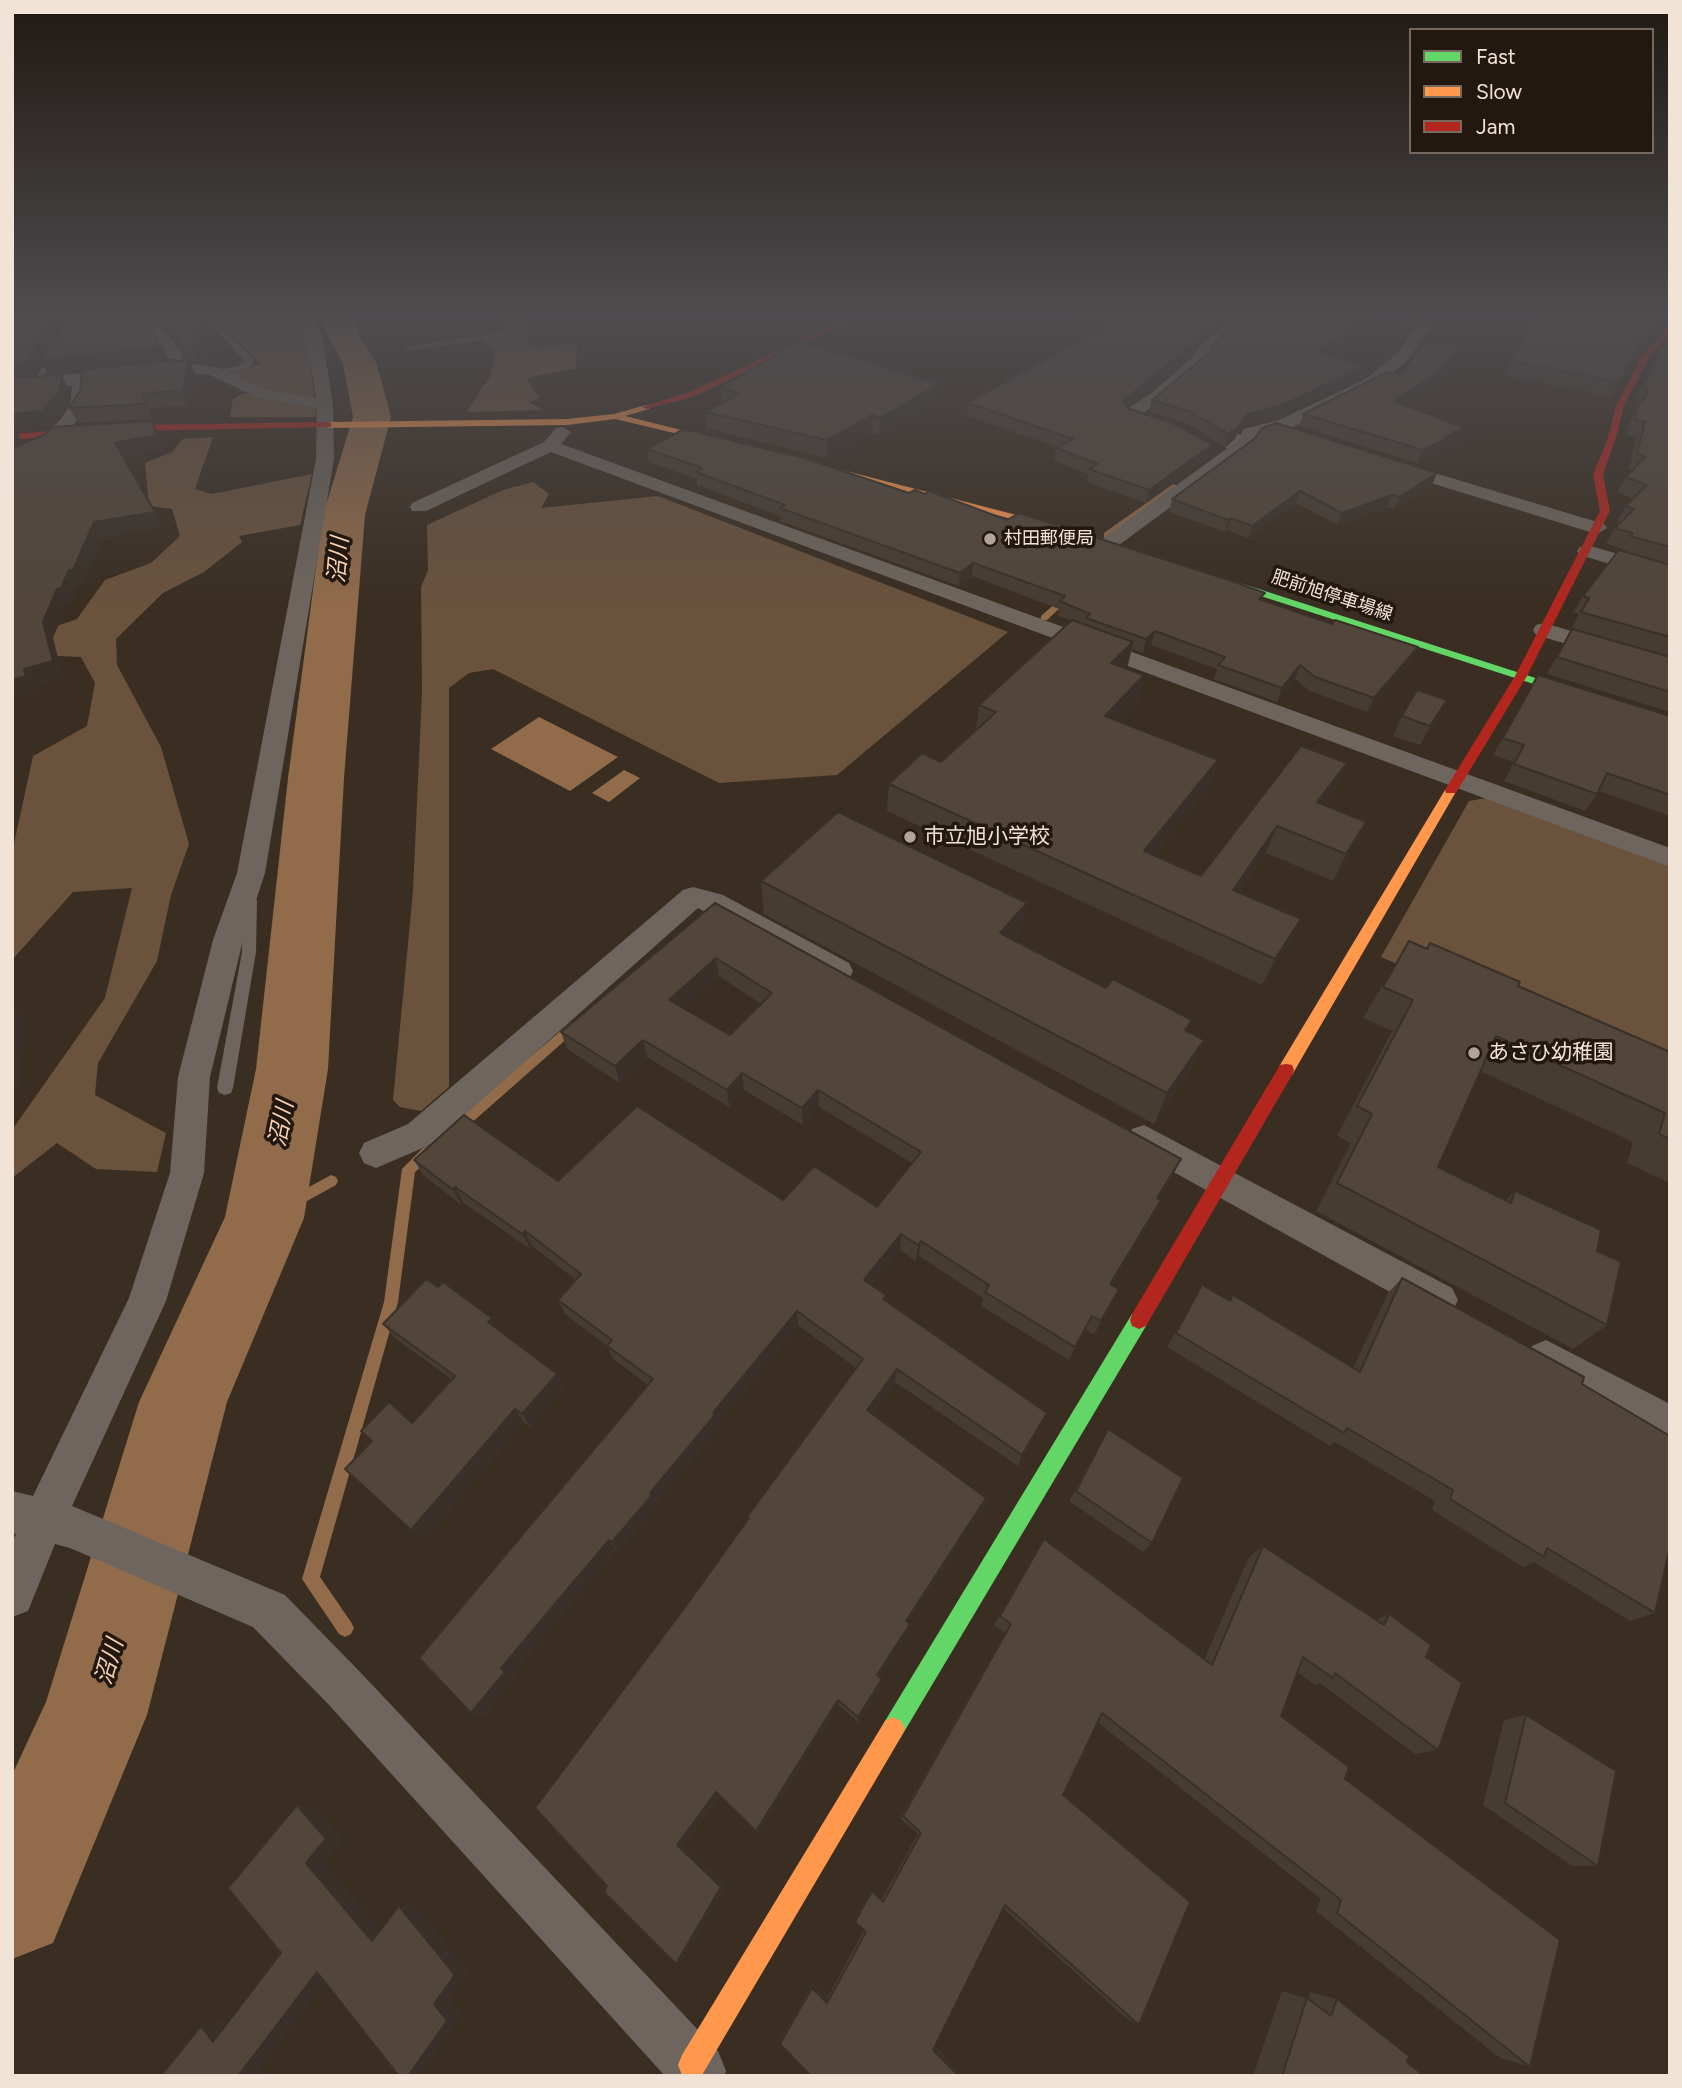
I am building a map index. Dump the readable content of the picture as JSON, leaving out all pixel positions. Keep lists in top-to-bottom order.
{
  "streets": {
    "main road": ["肥前旭停車場線"]
  },
  "water": ["沼川"],
  "places": ["村田郵便局", "市立旭小学校", "あさひ幼稚園"],
  "legend": ["Fast", "Slow", "Jam"]
}
